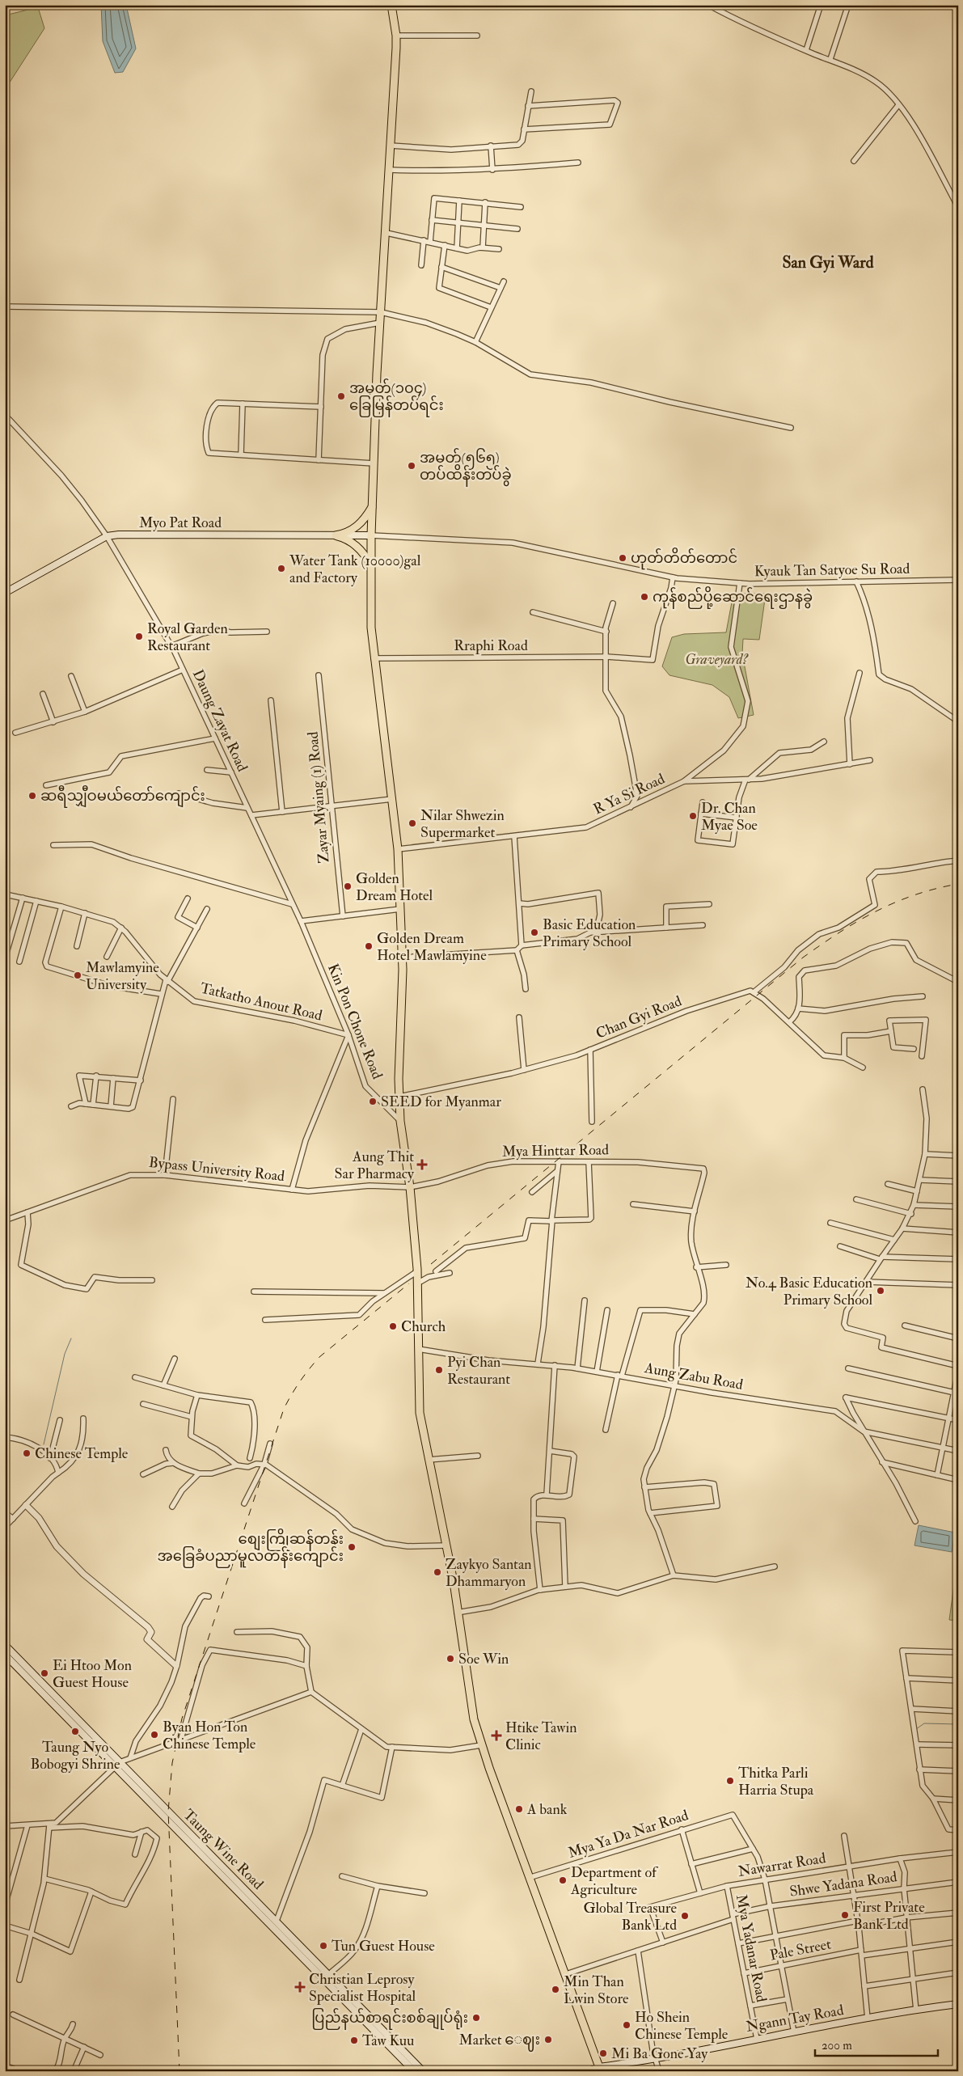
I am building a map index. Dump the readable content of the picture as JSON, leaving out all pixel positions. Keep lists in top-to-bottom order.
{
  "streets": {
    "main road": ["Myo Pat Road", "Taung Wine Road", "Ngann Tay Road"],
    "street": [
      "Kyauk Tan Satyoe Su Road",
      "Rraphi Road",
      "Daung Zayat Road",
      "R Ya Si Road",
      "Zayar Myaing (1) Road",
      "Tatkatho Anout Road",
      "Chan Gyi Road",
      "Kin Pon Chone Road",
      "Mya Hinttar Road",
      "Bypass University Road",
      "Aung Zabu Road",
      "Mya Ya Da Nar Road",
      "Nawarrat Road",
      "Shwe Yadana Road",
      "Mya Yadanar Road",
      "Pale Street"
    ]
  },
  "crossings": [
    ["Myo Pat Road", "Kyauk Tan Satyoe Su Road"],
    ["Myo Pat Road", "Daung Zayat Road"],
    ["Kyauk Tan Satyoe Su Road", "Rraphi Road"],
    ["Daung Zayat Road", "Kin Pon Chone Road"],
    ["Tatkatho Anout Road", "Kin Pon Chone Road"],
    ["Mya Hinttar Road", "Bypass University Road"],
    ["Nawarrat Road", "Shwe Yadana Road"],
    ["Nawarrat Road", "Mya Yadanar Road"],
    ["Shwe Yadana Road", "Mya Yadanar Road"],
    ["Mya Yadanar Road", "Pale Street"],
    ["Mya Yadanar Road", "Ngann Tay Road"]
  ],
  "districts": ["San Gyi Ward"],
  "parks": ["Graveyard?"],
  "places": {
    "other": [
      "အမှတ်(၁၀၄) ခြေမြန်တပ်ရင်း",
      "အမှတ်(၅၆၅) တပ်ထိန်းတပ်ခွဲ",
      "ဟုတ်တိတ်တောင်",
      "Water Tank (10000)gal and Factory",
      "ကုန်စည်ပို့ဆောင်ရေးဌာနခွဲ",
      "Royal Garden Restaurant",
      "ဆရီသျှီဝမယ်တော်ကျောင်း",
      "Dr. Chan Myae Soe",
      "Nilar Shwezin Supermarket",
      "Golden Dream Hotel",
      "Basic Education Primary School",
      "Golden Dream Hotel Mawlamyine",
      "Mawlamyine University",
      "SEED for Myanmar",
      "No.4 Basic Education Primary School",
      "Church",
      "Pyi Chan Restaurant",
      "Chinese Temple",
      "စျေးကြိုဆန်တန်း အခြေခံပညာမူလတန်းကျောင်း",
      "Zaykyo Santan Dhammaryon",
      "Soe Win",
      "Ei Htoo Mon Guest House",
      "Taung Nyo Bobogyi Shrine",
      "Byan Hon Ton Chinese Temple",
      "Thitka Parli Harria Stupa",
      "A bank",
      "Department of Agriculture",
      "First Private Bank Ltd",
      "Global Treasure Bank Ltd",
      "Tun Guest House",
      "Min Than Lwin Store",
      "ပြည်နယ်စာရင်းစစ်ချုပ်ရုံး",
      "Ho Shein Chinese Temple",
      "Market ေဈး",
      "Taw Kuu",
      "Mi Ba Gone Yay"
    ],
    "health": ["Aung Thit Sar Pharmacy", "Htike Tawin Clinic", "Christian Leprosy Specialist Hospital"]
  },
  "scale_bar": "200 m"
}
